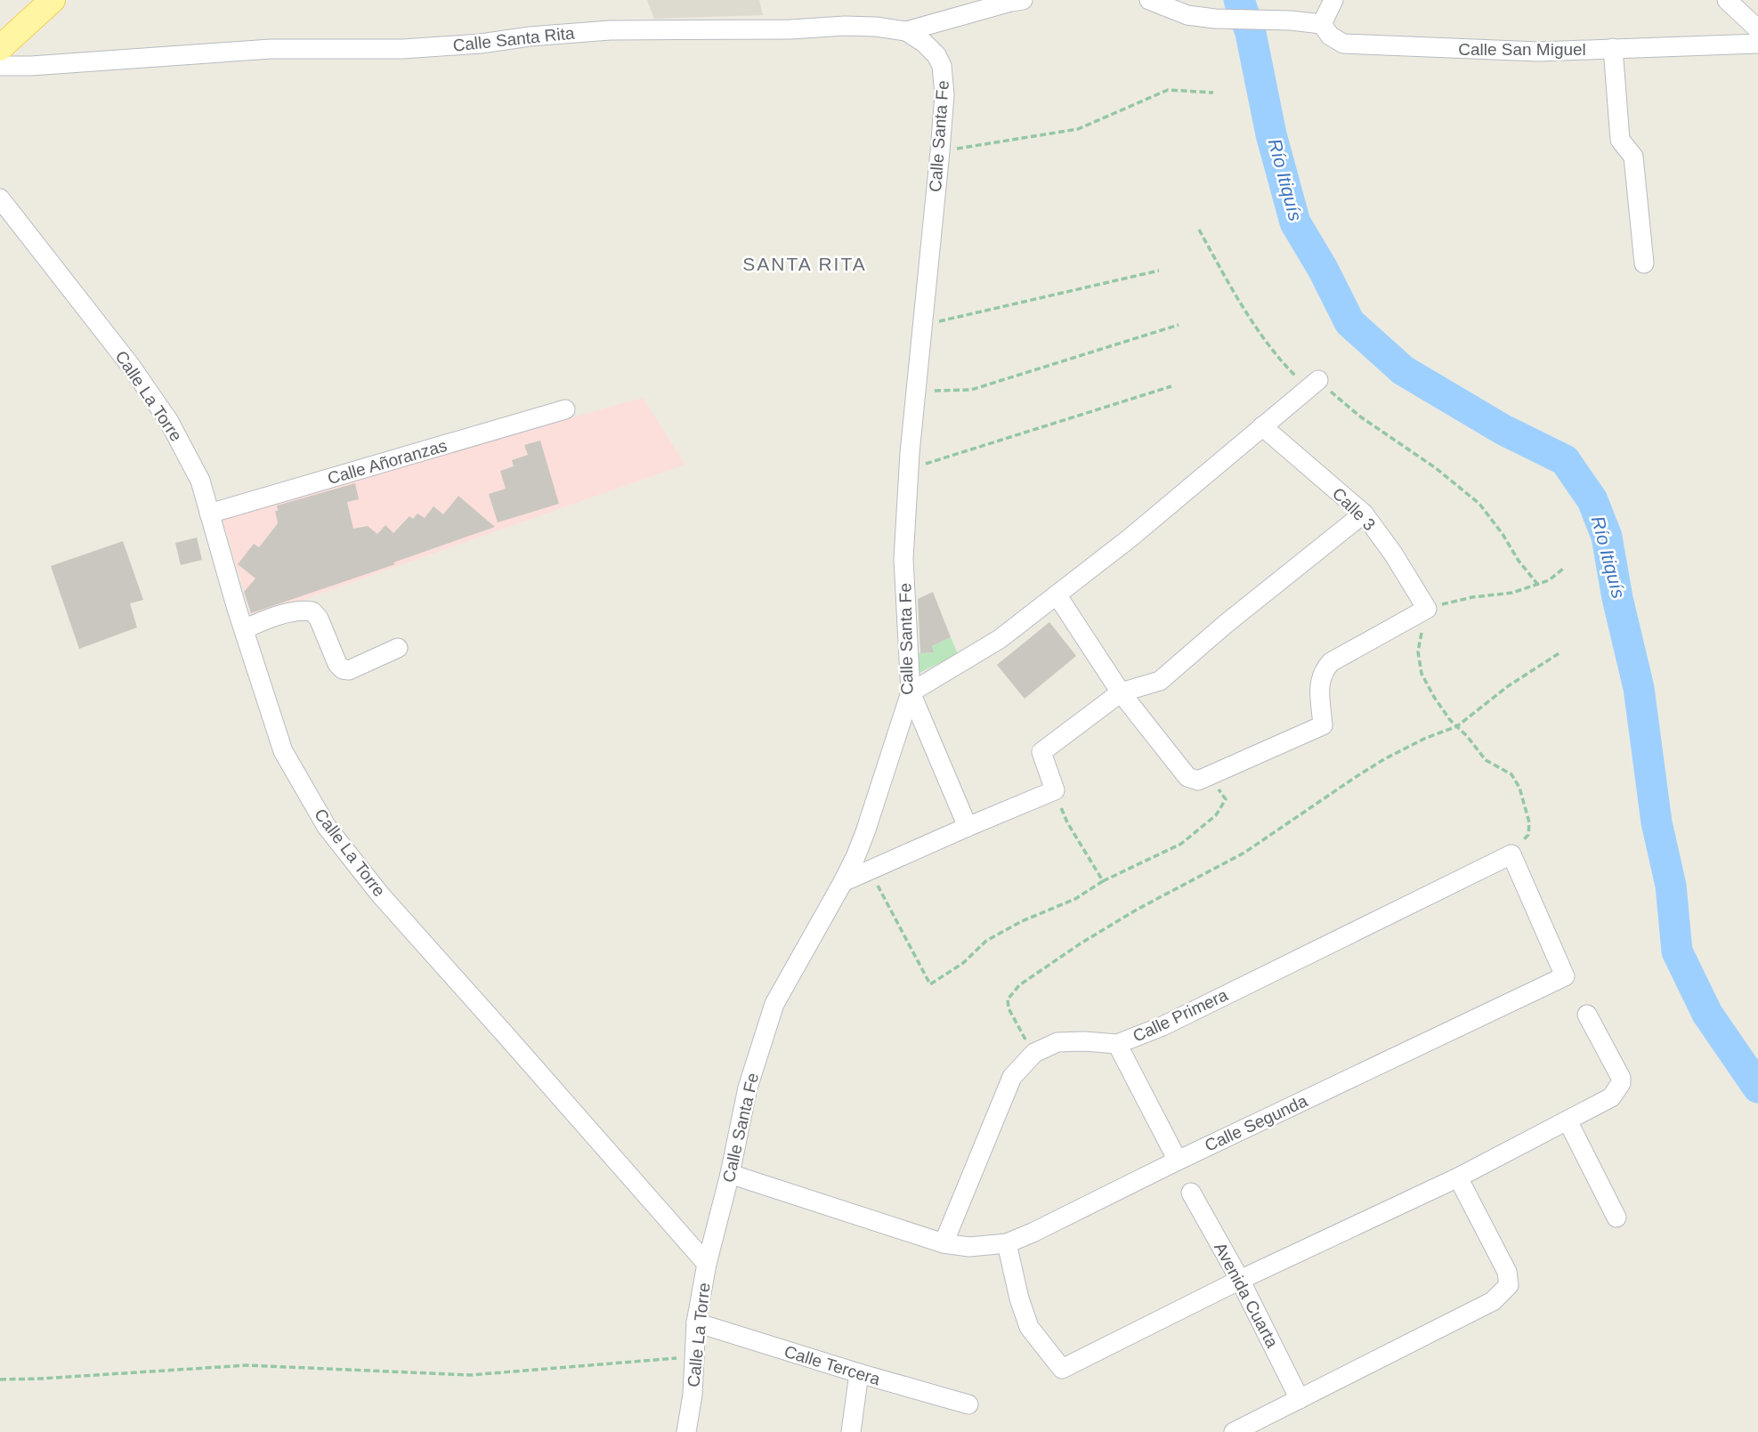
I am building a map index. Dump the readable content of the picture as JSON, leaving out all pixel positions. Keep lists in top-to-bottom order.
{
  "streets": {
    "street": [
      "Calle Santa Rita",
      "Calle San Miguel",
      "Calle Santa Fe",
      "Calle La Torre",
      "Calle Añoranzas",
      "Calle 3",
      "Calle Primera",
      "Calle Segunda",
      "Avenida Cuarta",
      "Calle Tercera"
    ]
  },
  "crossings": [
    ["Calle Santa Rita", "Calle Santa Fe"],
    ["Calle Santa Fe", "Calle La Torre"],
    ["Calle La Torre", "Calle Añoranzas"],
    ["Calle La Torre", "Calle Tercera"],
    ["Calle Primera", "Calle Segunda"]
  ],
  "districts": ["SANTA RITA"],
  "water": ["Río Itiquís"]
}
